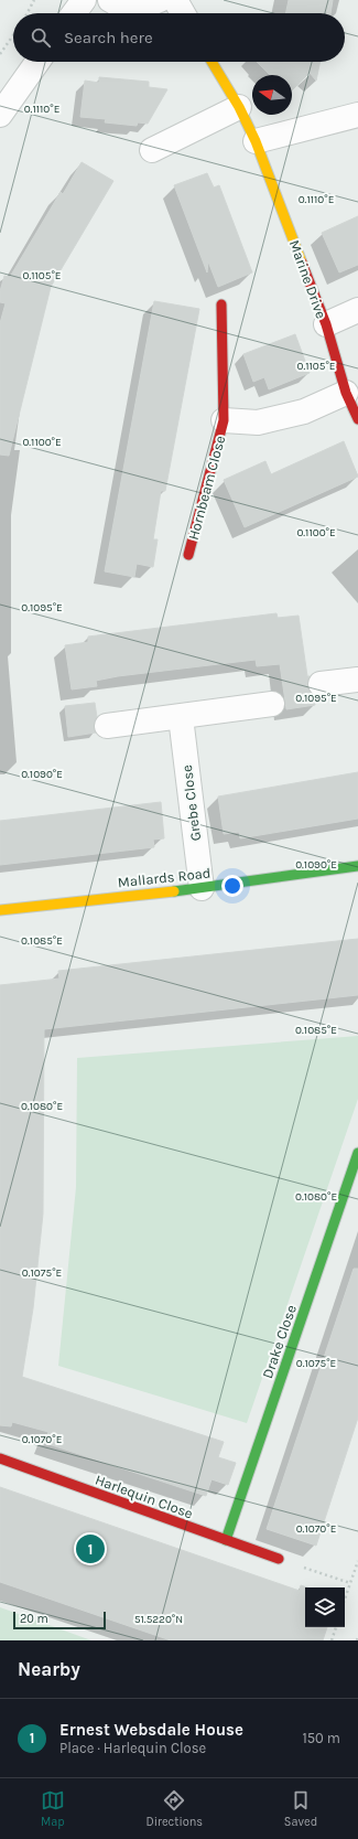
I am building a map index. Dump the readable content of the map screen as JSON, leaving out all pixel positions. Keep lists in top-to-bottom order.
{
  "streets": {
    "street": [
      "Marine Drive",
      "Hornbeam Close",
      "Grebe Close",
      "Mallards Road",
      "Drake Close",
      "Harlequin Close"
    ]
  },
  "crossings": [
    ["Marine Drive", "Hornbeam Close"],
    ["Grebe Close", "Mallards Road"],
    ["Drake Close", "Harlequin Close"]
  ],
  "scale_bar": "20 m",
  "north": "left",
  "page": {
    "search": "Search here",
    "pins": "1",
    "scale": "20 m",
    "heading": "Nearby",
    "list": [
      {
        "mark": "1",
        "name": "Ernest Websdale House",
        "note": "Place · Harlequin Close",
        "value": "150 m"
      }
    ],
    "nav": ["Map", "Directions", "Saved"]
  },
  "coordinates": [
    "0.1110°E",
    "0.1105°E",
    "0.1100°E",
    "0.1095°E",
    "0.1090°E",
    "0.1085°E",
    "0.1080°E",
    "0.1075°E",
    "0.1070°E",
    "51.5220°N"
  ]
}
